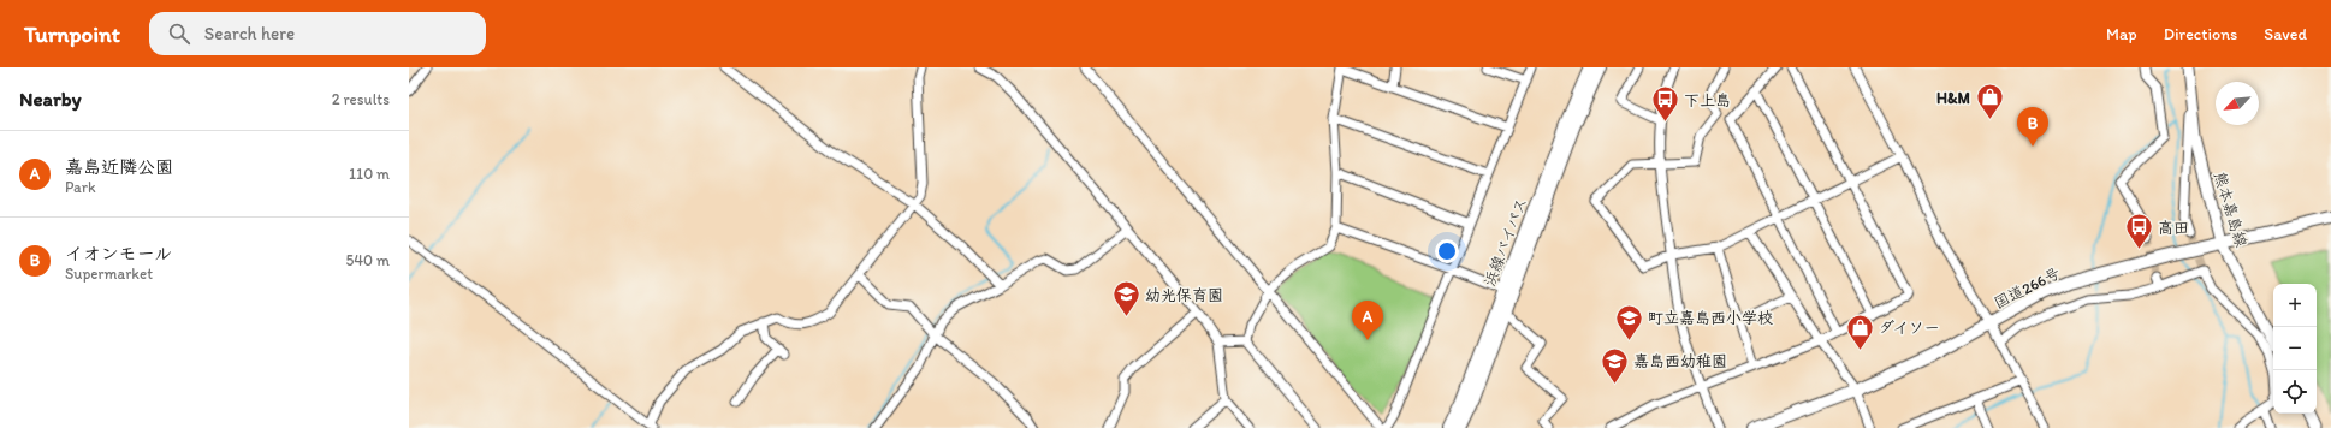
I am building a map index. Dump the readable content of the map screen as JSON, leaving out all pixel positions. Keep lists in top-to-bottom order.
{
  "streets": {
    "highway": ["浜線バイパス", "国道266号"],
    "main road": ["熊本嘉島線"]
  },
  "crossings": [
    ["熊本嘉島線", "国道266号"]
  ],
  "places": {
    "shop": ["H&M", "ダイソー"],
    "bus stop": ["下上島", "高田"],
    "school or university": ["幼光保育園", "町立嘉島西小学校", "嘉島西幼稚園"]
  },
  "north": "bottom left",
  "page": {
    "header": "Turnpoint",
    "search": "Search here",
    "nav": ["Map", "Directions", "Saved"],
    "heading": ["Nearby", "2 results"],
    "pins": ["B", "A"],
    "list": [
      {
        "mark": "A",
        "name": "嘉島近隣公園",
        "note": "Park",
        "value": "110 m"
      },
      {
        "mark": "B",
        "name": "イオンモール",
        "note": "Supermarket",
        "value": "540 m"
      }
    ],
    "map_buttons": ["+", "−"]
  }
}
